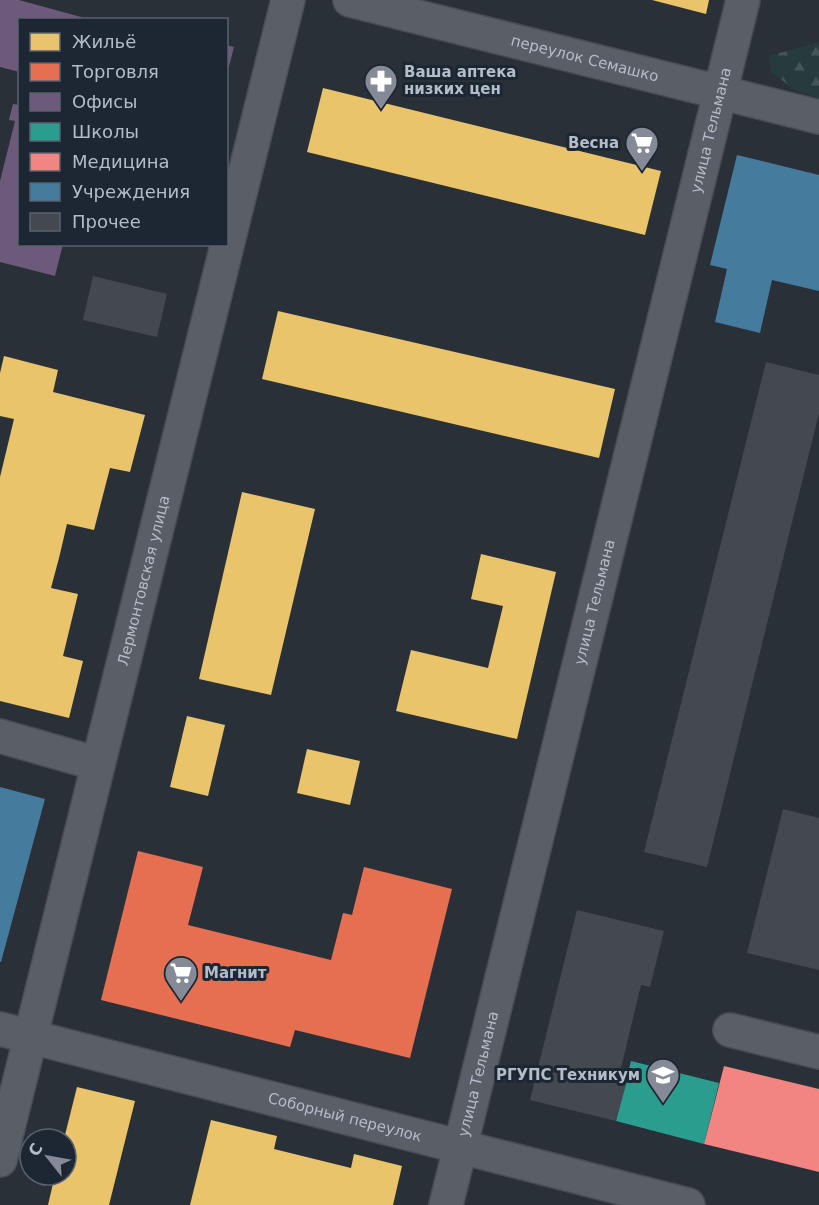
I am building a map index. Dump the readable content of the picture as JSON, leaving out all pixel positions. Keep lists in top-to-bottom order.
{
  "streets": {
    "street": [
      "переулок Семашко",
      "улица Тельмана",
      "Лермонтовская улица",
      "Соборный переулок"
    ]
  },
  "crossings": [
    ["переулок Семашко", "улица Тельмана"],
    ["улица Тельмана", "Соборный переулок"],
    ["Лермонтовская улица", "Соборный переулок"]
  ],
  "places": {
    "pharmacy": ["Ваша аптека низких цен"],
    "supermarket": ["Весна", "Магнит"],
    "school or university": ["РГУПС Техникум"]
  },
  "legend": [
    "Жильё",
    "Торговля",
    "Офисы",
    "Школы",
    "Медицина",
    "Учреждения",
    "Прочее"
  ],
  "north": "top left"
}
